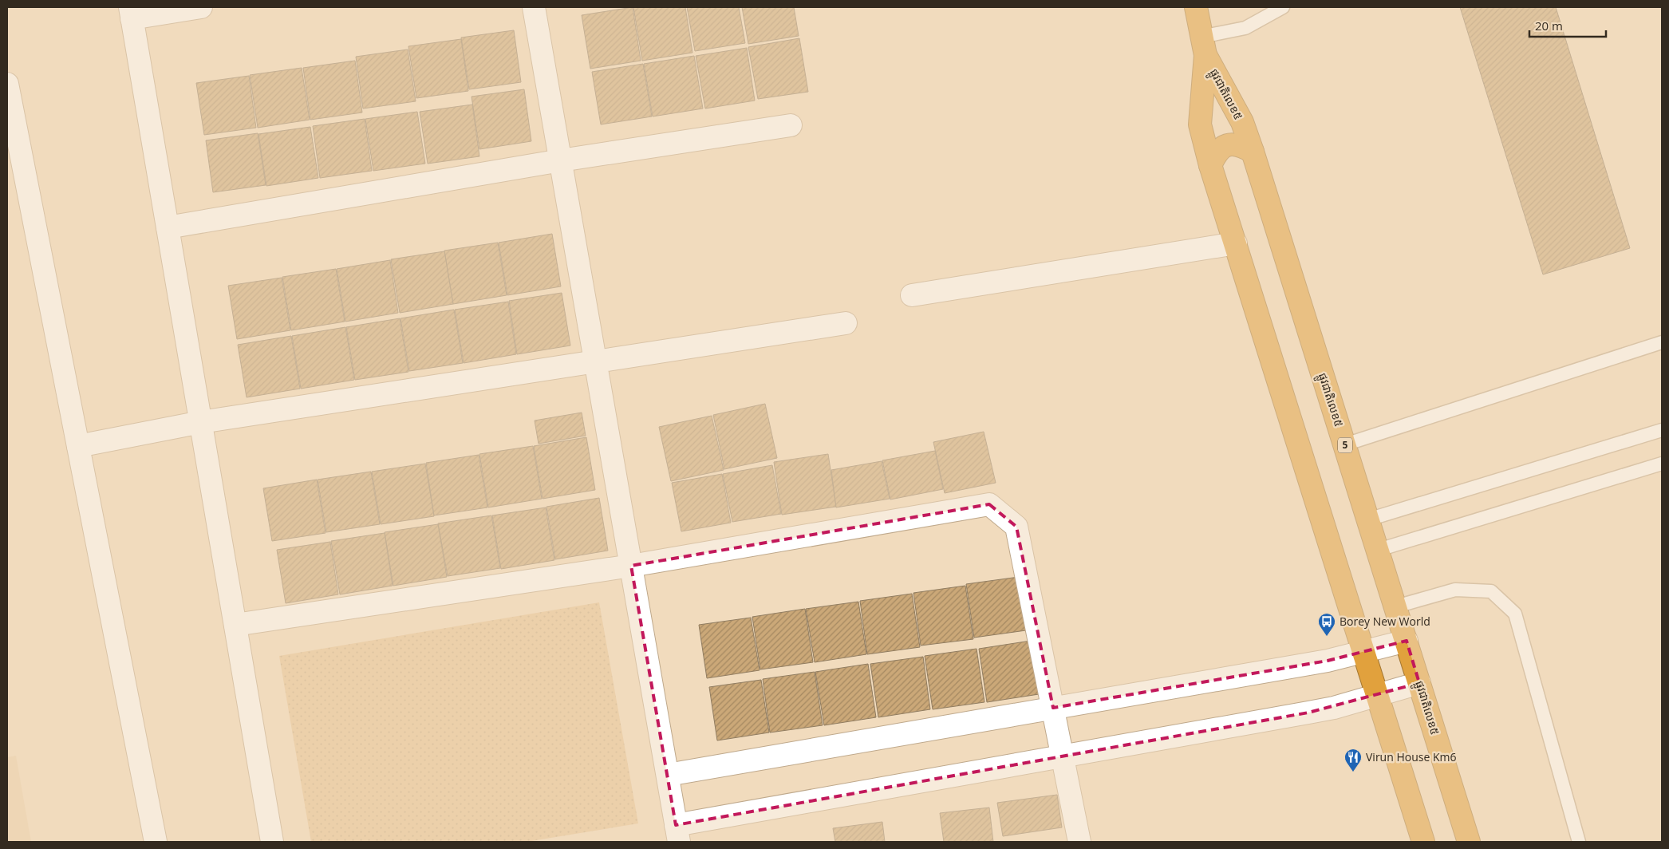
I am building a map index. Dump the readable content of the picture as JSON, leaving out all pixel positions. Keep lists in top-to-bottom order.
{
  "streets": {
    "highway": ["ផ្លូវជាតិលេខ៥", "5"]
  },
  "places": {
    "bus stop": ["Borey New World"],
    "restaurant": ["Virun House Km6"]
  },
  "scale_bar": "20 m"
}
